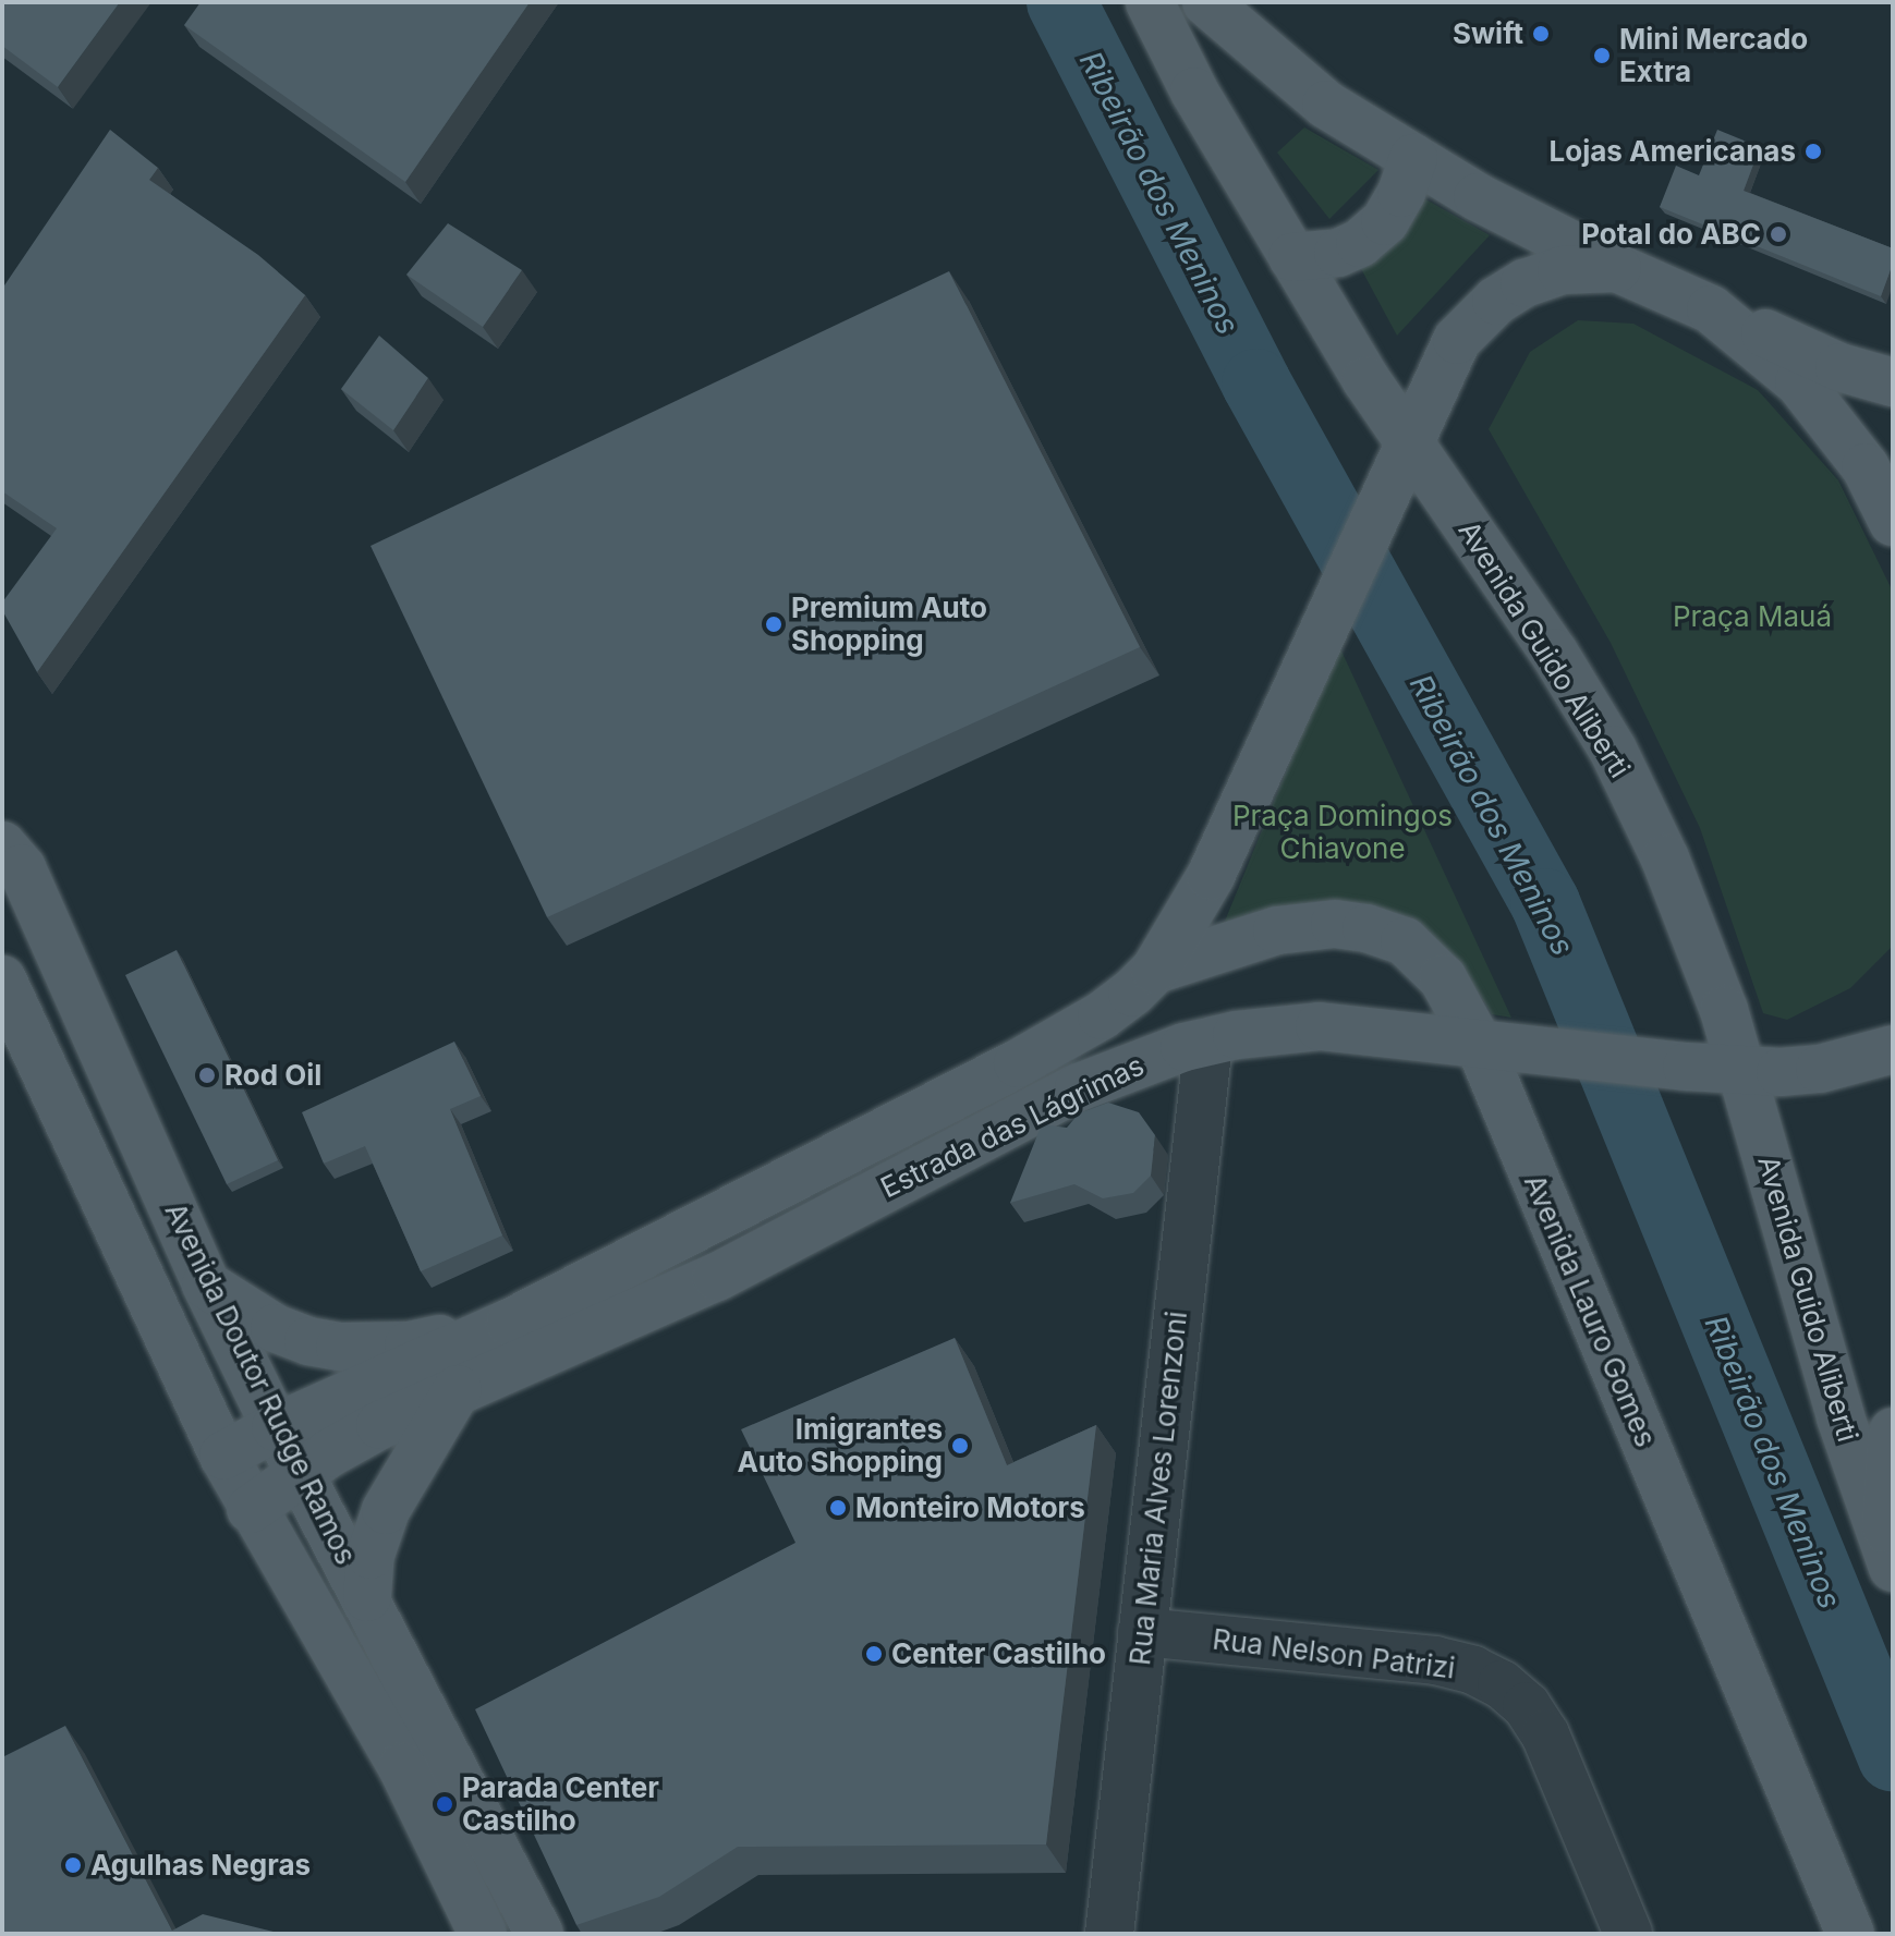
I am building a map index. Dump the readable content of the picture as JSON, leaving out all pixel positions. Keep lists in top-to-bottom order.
{
  "streets": {
    "main road": [
      "Avenida Guido Aliberti",
      "Estrada das Lágrimas",
      "Avenida Lauro Gomes",
      "Avenida Doutor Rudge Ramos"
    ],
    "street": ["Rua Maria Alves Lorenzoni", "Rua Nelson Patrizi"]
  },
  "crossings": [
    ["Avenida Guido Aliberti", "Estrada das Lágrimas"],
    ["Estrada das Lágrimas", "Avenida Lauro Gomes"],
    ["Estrada das Lágrimas", "Avenida Doutor Rudge Ramos"],
    ["Estrada das Lágrimas", "Rua Maria Alves Lorenzoni"],
    ["Rua Maria Alves Lorenzoni", "Rua Nelson Patrizi"]
  ],
  "water": ["Ribeirão dos Meninos"],
  "parks": ["Praça Mauá", "Praça Domingos Chiavone"],
  "places": [
    "Swift",
    "Mini Mercado Extra",
    "Lojas Americanas",
    "Potal do ABC",
    "Premium Auto Shopping",
    "Rod Oil",
    "Imigrantes Auto Shopping",
    "Monteiro Motors",
    "Center Castilho",
    "Parada Center Castilho",
    "Agulhas Negras"
  ]
}
